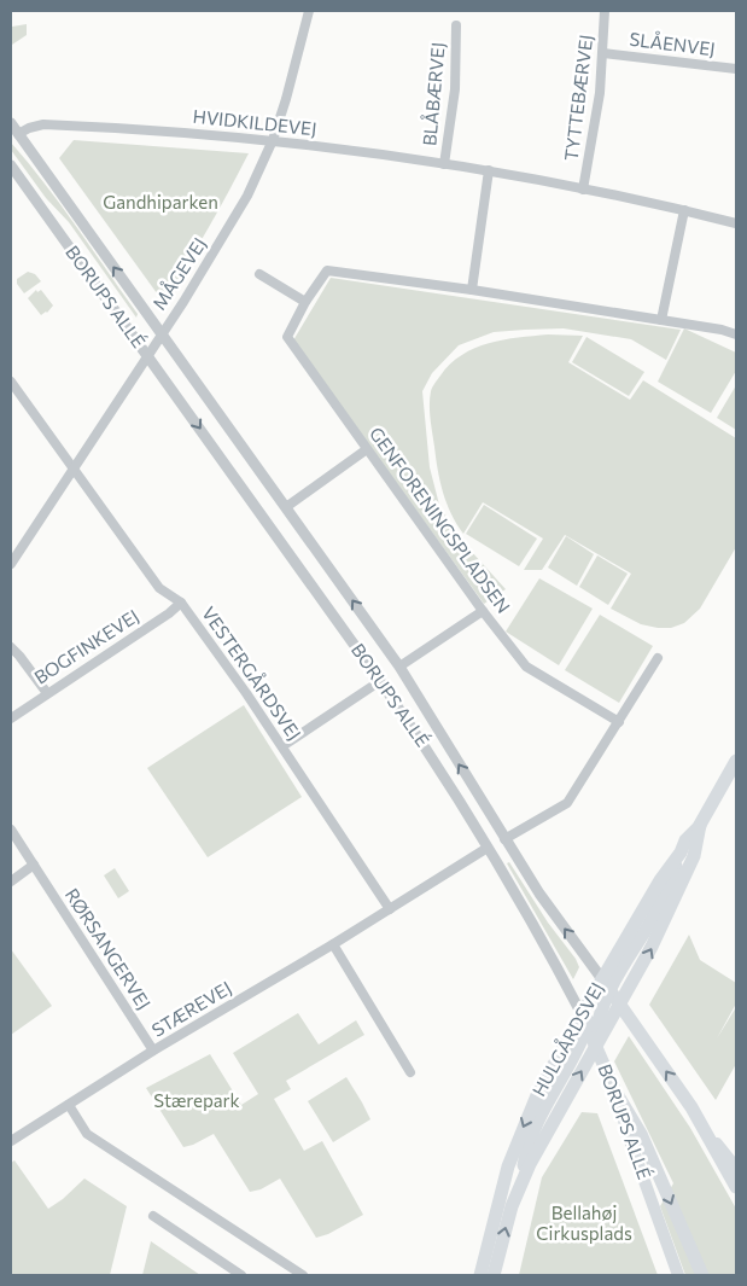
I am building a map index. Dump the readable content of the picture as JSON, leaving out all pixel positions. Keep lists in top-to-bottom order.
{
  "streets": {
    "main road": ["BORUPS ALLÉ", "HULGÅRDSVEJ"],
    "street": [
      "SLÅENVEJ",
      "BLÅBÆRVEJ",
      "TYTTEBÆRVEJ",
      "HVIDKILDEVEJ",
      "MÅGEVEJ",
      "GENFORENINGSPLADSEN",
      "BOGFINKEVEJ",
      "VESTERGÅRDSVEJ",
      "RØRSANGERVEJ",
      "STÆREVEJ"
    ]
  },
  "crossings": [
    ["SLÅENVEJ", "TYTTEBÆRVEJ"],
    ["BLÅBÆRVEJ", "HVIDKILDEVEJ"],
    ["TYTTEBÆRVEJ", "HVIDKILDEVEJ"],
    ["HVIDKILDEVEJ", "MÅGEVEJ"],
    ["HVIDKILDEVEJ", "BORUPS ALLÉ"],
    ["MÅGEVEJ", "BORUPS ALLÉ"],
    ["MÅGEVEJ", "VESTERGÅRDSVEJ"],
    ["BORUPS ALLÉ", "GENFORENINGSPLADSEN"],
    ["BORUPS ALLÉ", "STÆREVEJ"],
    ["BORUPS ALLÉ", "HULGÅRDSVEJ"],
    ["BOGFINKEVEJ", "VESTERGÅRDSVEJ"],
    ["VESTERGÅRDSVEJ", "STÆREVEJ"],
    ["RØRSANGERVEJ", "STÆREVEJ"]
  ],
  "parks": ["Gandhiparken", "Stærepark", "Bellahøj Cirkusplads"]
}
